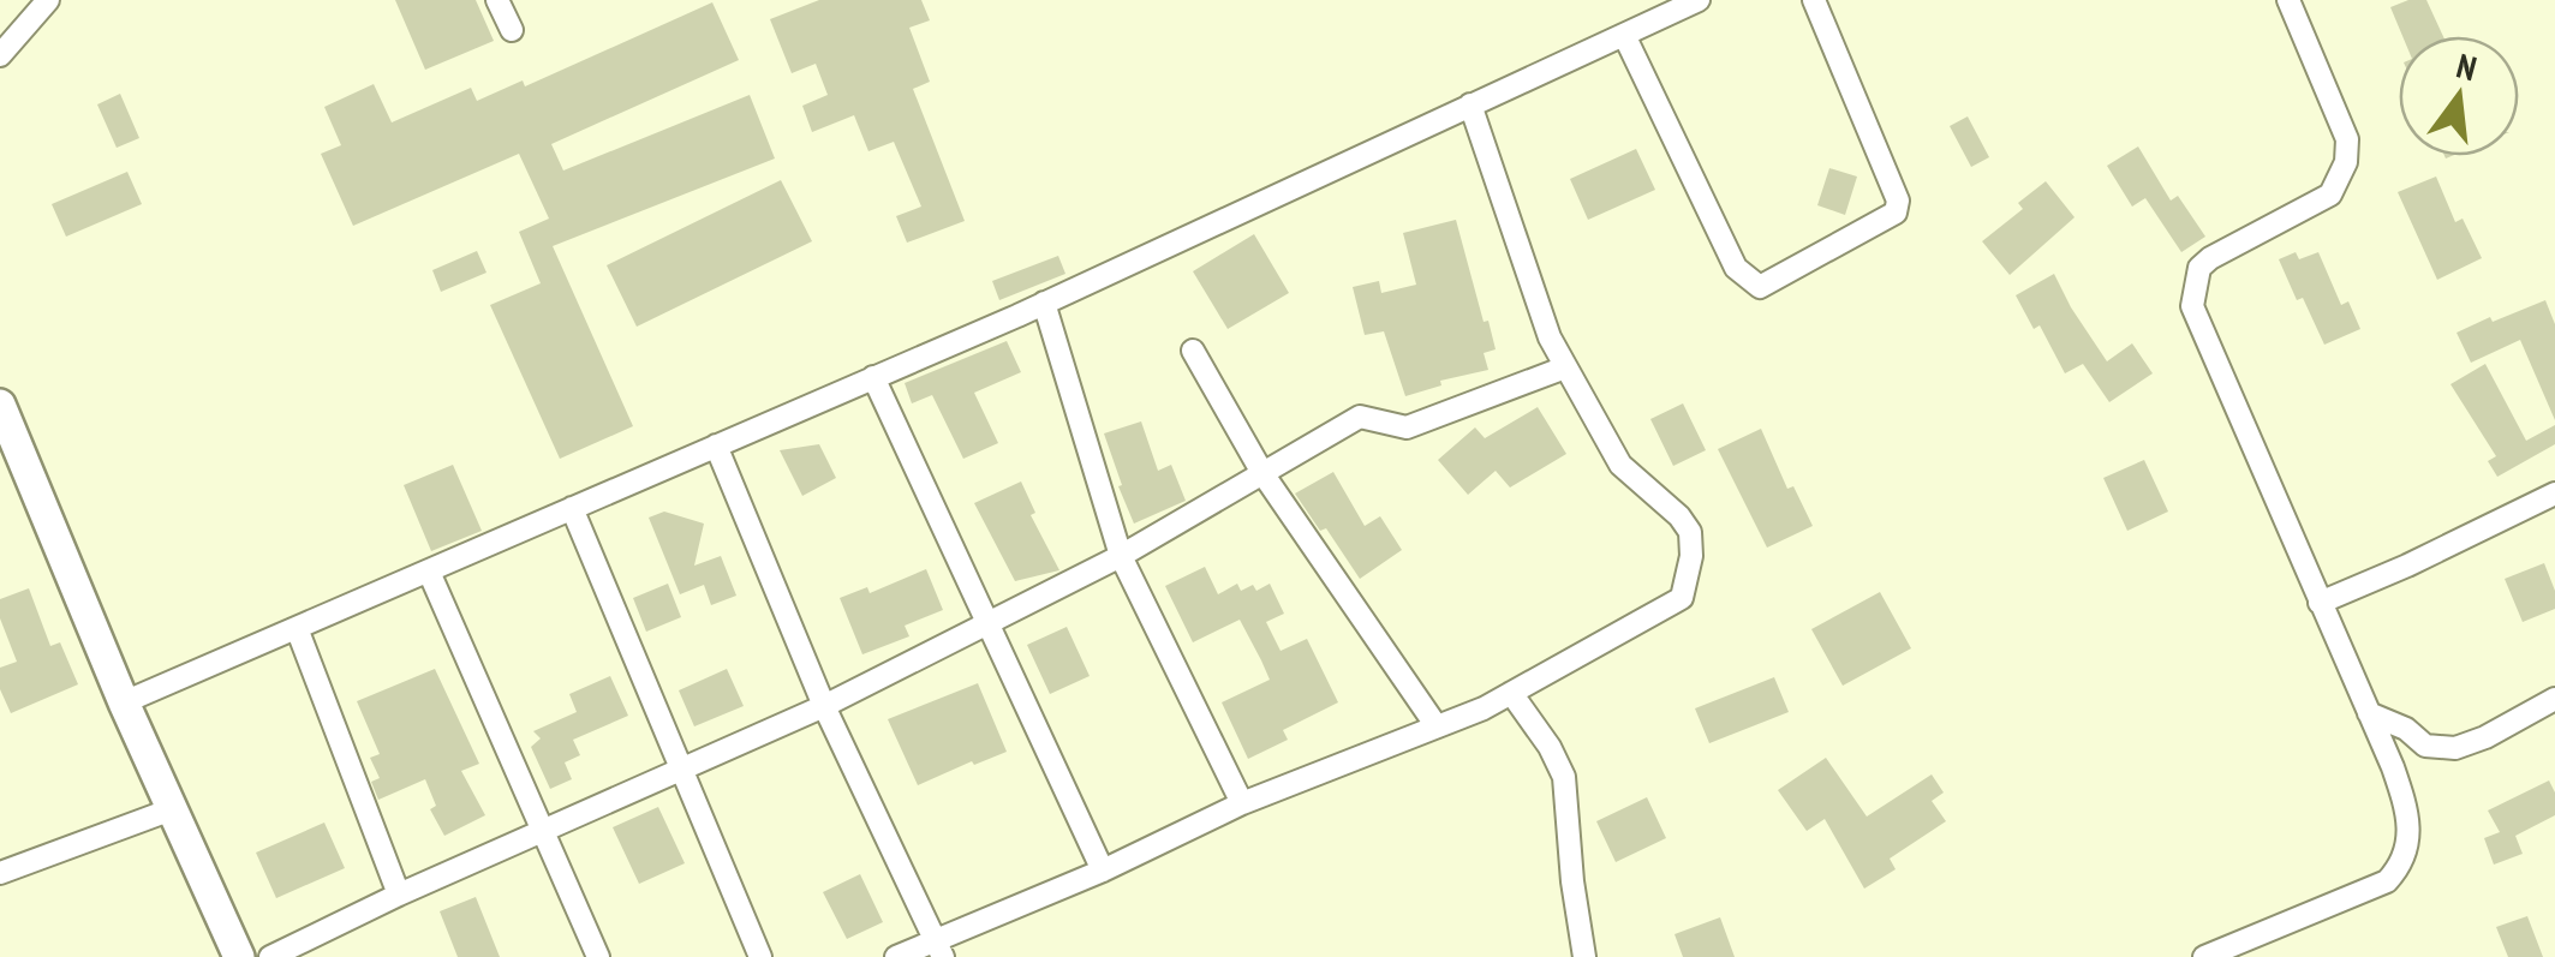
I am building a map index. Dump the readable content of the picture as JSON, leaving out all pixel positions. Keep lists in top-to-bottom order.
{
  "north": "top"
}
